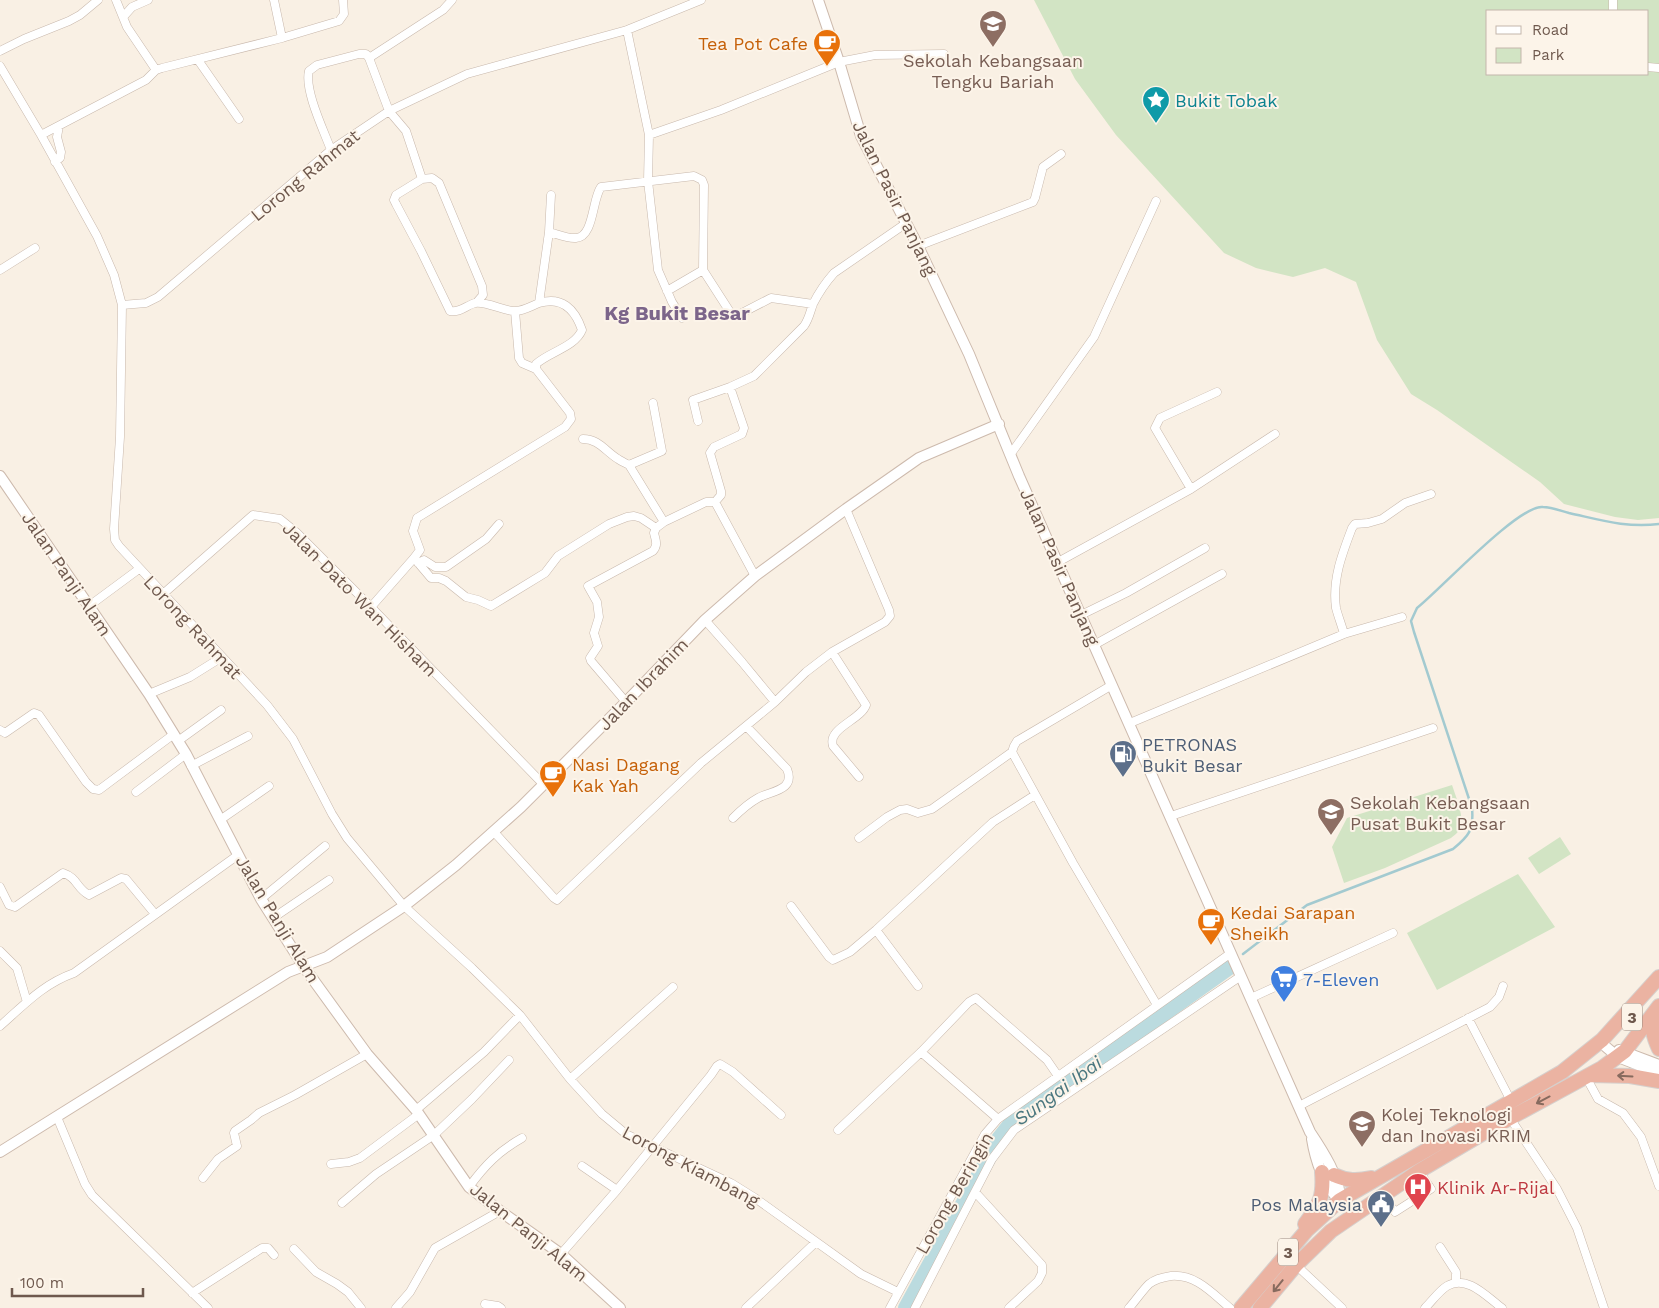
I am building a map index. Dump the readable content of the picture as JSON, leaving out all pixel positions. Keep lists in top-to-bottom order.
{
  "streets": {
    "highway": ["3"],
    "main road": ["Jalan Pasir Panjang", "Jalan Panji Alam", "Jalan Ibrahim"],
    "street": [
      "Lorong Rahmat",
      "Jalan Dato Wan Hisham",
      "Lorong Kiambang",
      "Lorong Beringin"
    ]
  },
  "crossings": [
    ["Lorong Rahmat", "Jalan Dato Wan Hisham"],
    ["Lorong Rahmat", "Jalan Ibrahim"],
    ["Lorong Rahmat", "Lorong Kiambang"],
    ["Jalan Pasir Panjang", "Jalan Ibrahim"],
    ["Jalan Pasir Panjang", "3"],
    ["Jalan Pasir Panjang", "Lorong Beringin"],
    ["Jalan Panji Alam", "Jalan Ibrahim"],
    ["Jalan Dato Wan Hisham", "Jalan Ibrahim"],
    ["Jalan Ibrahim", "Lorong Kiambang"],
    ["Lorong Kiambang", "Lorong Beringin"]
  ],
  "districts": ["Kg Bukit Besar"],
  "water": ["Sungai Ibai"],
  "places": {
    "school or university": ["Sekolah Kebangsaan Tengku Bariah", "Sekolah Kebangsaan Pusat Bukit Besar", "Kolej Teknologi dan Inovasi KRIM"],
    "cafe": ["Tea Pot Cafe", "Nasi Dagang Kak Yah", "Kedai Sarapan Sheikh"],
    "place": ["Bukit Tobak"],
    "fuel station": ["PETRONAS Bukit Besar"],
    "supermarket": ["7-Eleven"],
    "hospital": ["Klinik Ar-Rijal"],
    "public building": ["Pos Malaysia"]
  },
  "legend": ["Road", "Park"],
  "scale_bar": "100 m"
}
